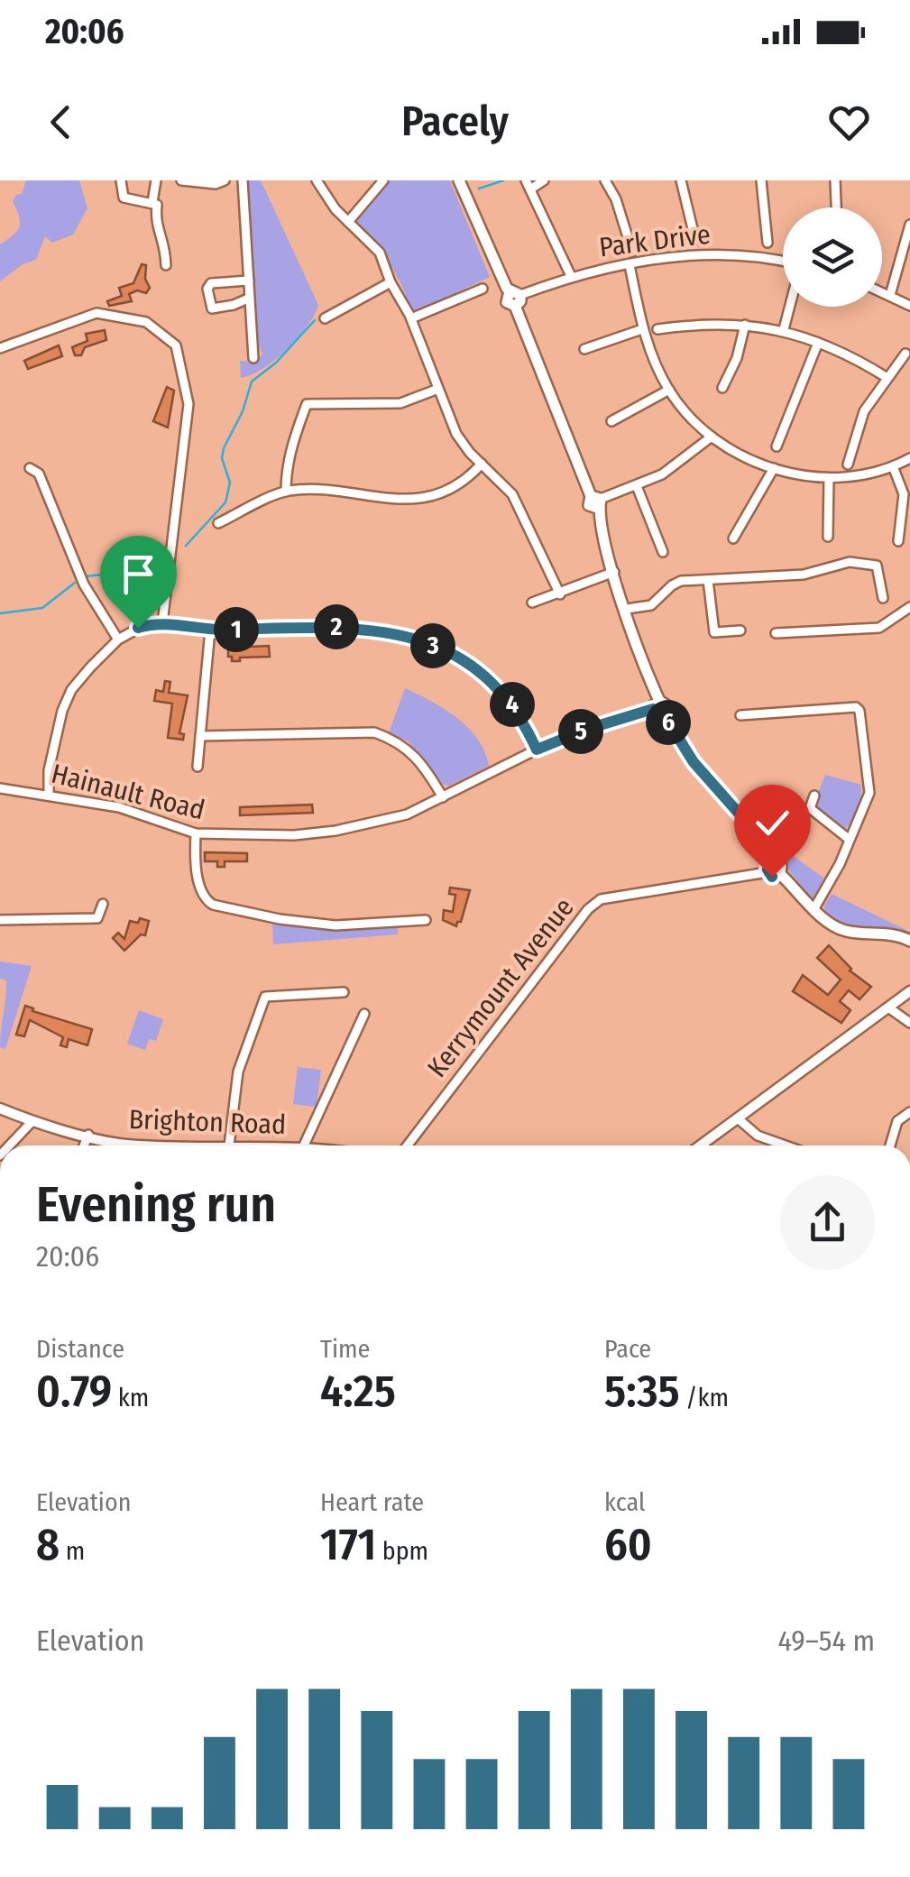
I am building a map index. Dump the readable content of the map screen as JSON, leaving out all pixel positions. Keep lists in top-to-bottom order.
{
  "streets": {
    "street": [
      "Park Drive",
      "Hainault Road",
      "Kerrymount Avenue",
      "Brighton Road"
    ]
  },
  "page": {
    "status": "20:06",
    "header": "Pacely",
    "pins": [
      "2",
      "1",
      "3",
      "4",
      "6",
      "5"
    ],
    "heading": ["Evening run", "20:06"],
    "stats": [
      ["Distance", "0.79 km"],
      ["Time", "4:25"],
      ["Pace", "5:35 /km"],
      ["Elevation", "8 m"],
      ["Heart rate", "171 bpm"],
      ["kcal", "60"]
    ],
    "chart": ["Elevation", "49–54 m"]
  }
}
